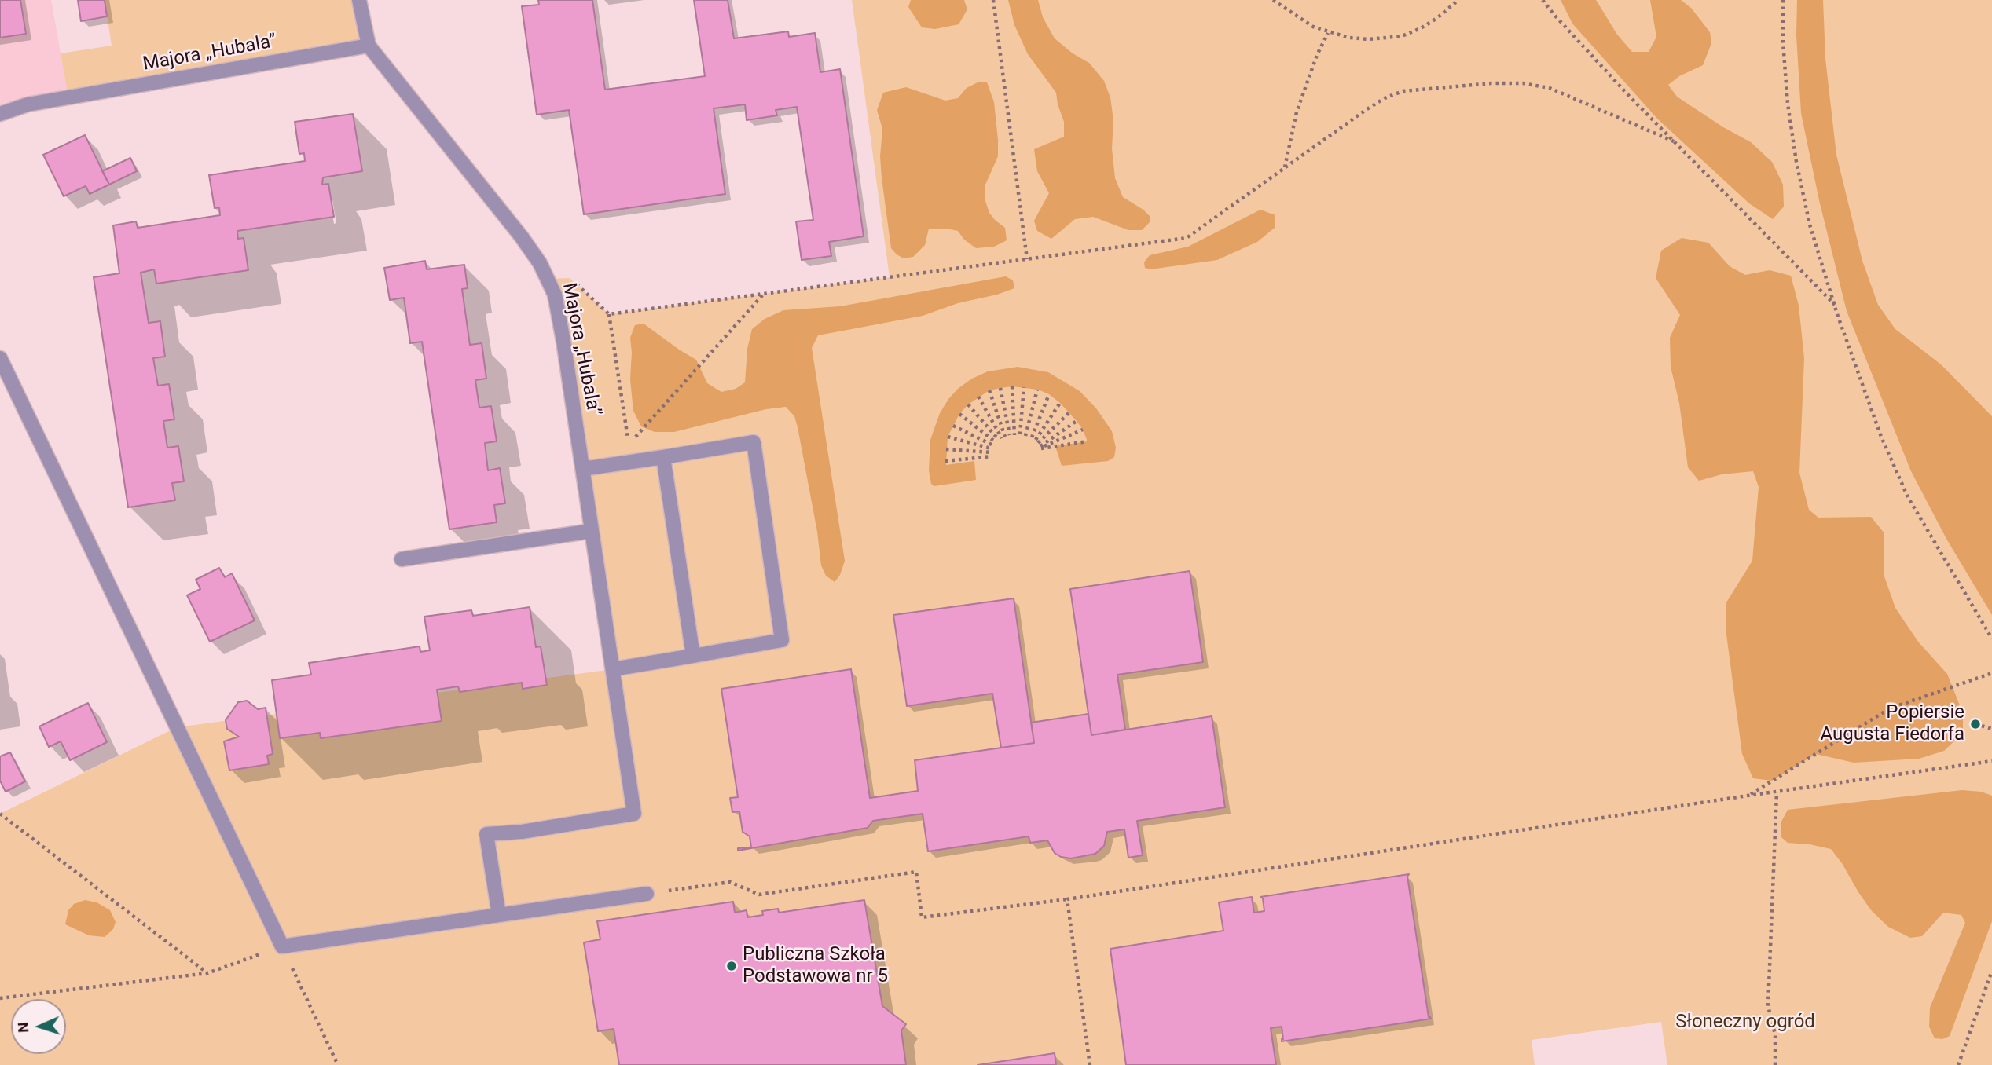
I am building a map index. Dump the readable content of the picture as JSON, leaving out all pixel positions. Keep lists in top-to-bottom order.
{
  "streets": {
    "street": ["Majora „Hubala”"]
  },
  "parks": ["Słoneczny ogród"],
  "places": ["Popiersie Augusta Fiedorfa", "Publiczna Szkoła Podstawowa nr 5"],
  "north": "left"
}
